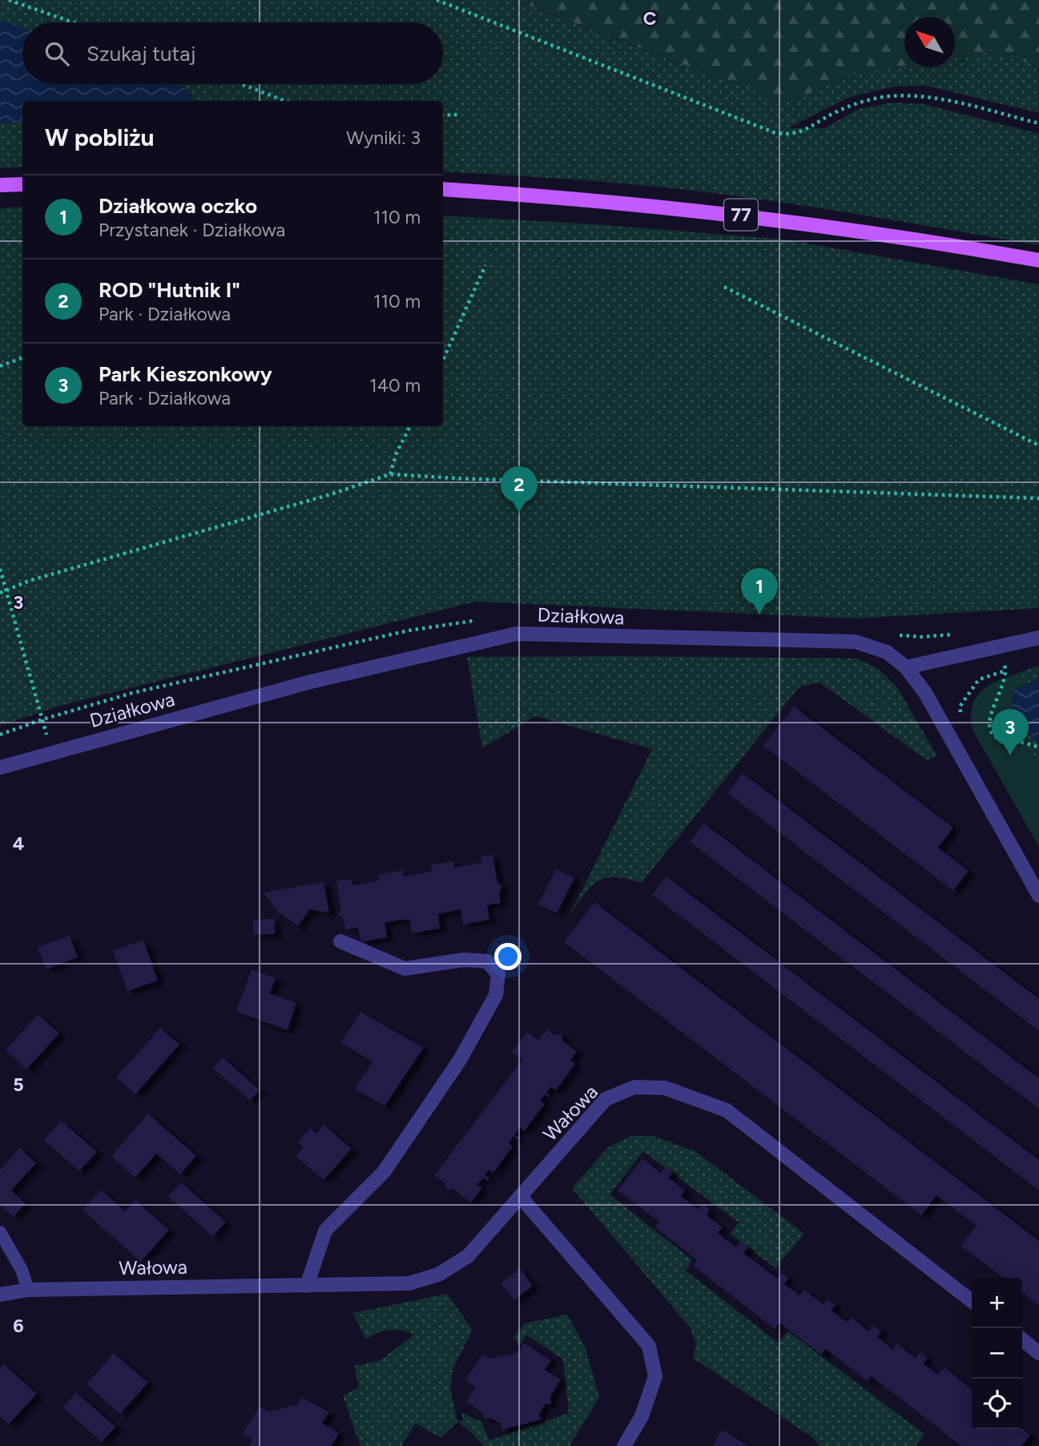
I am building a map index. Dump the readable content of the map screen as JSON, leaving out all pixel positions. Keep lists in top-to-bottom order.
{
  "streets": {
    "main road": ["77"],
    "street": ["Działkowa", "Wałowa"]
  },
  "north": "top left",
  "page": {
    "search": "Szukaj tutaj",
    "heading": ["W pobliżu", "Wyniki: 3"],
    "list": [
      {
        "mark": "1",
        "name": "Działkowa oczko",
        "note": "Przystanek · Działkowa",
        "value": "110 m"
      },
      {
        "mark": "2",
        "name": "ROD \"Hutnik I\"",
        "note": "Park · Działkowa",
        "value": "110 m"
      },
      {
        "mark": "3",
        "name": "Park Kieszonkowy",
        "note": "Park · Działkowa",
        "value": "140 m"
      }
    ],
    "pins": ["2", "1", "3"],
    "map_buttons": ["+", "−"]
  },
  "grid": {
    "columns": ["C"],
    "rows": [
      "3",
      "4",
      "5",
      "6"
    ]
  }
}
